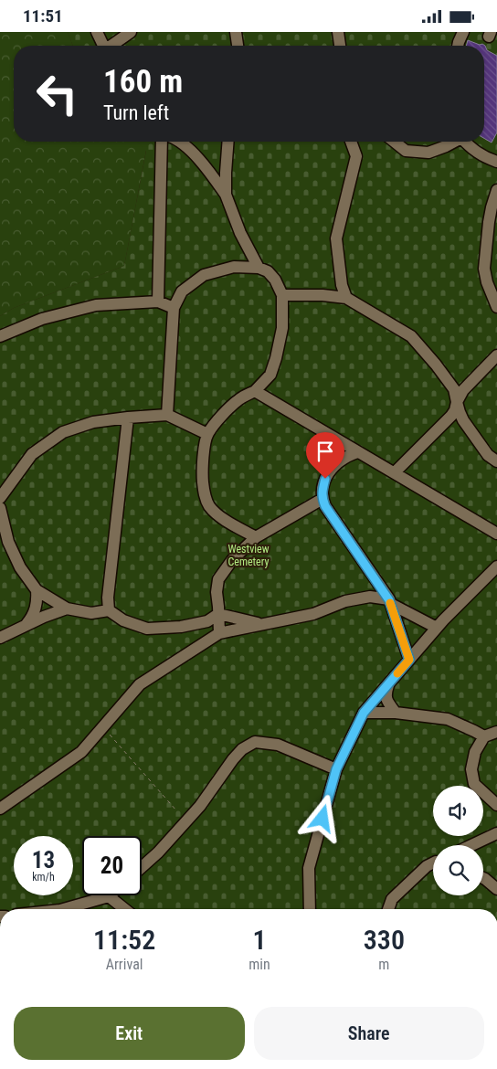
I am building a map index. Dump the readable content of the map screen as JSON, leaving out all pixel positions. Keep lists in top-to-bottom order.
{
  "parks": ["Westview Cemetery"],
  "page": {
    "status": "11:51",
    "turn": ["160 m", "Turn left"],
    "speed": "13 km/h",
    "limit": "20",
    "eta": [
      "11:52",
      "Arrival",
      "1",
      "min",
      "330",
      "m"
    ],
    "buttons": ["Exit", "Share"]
  }
}
